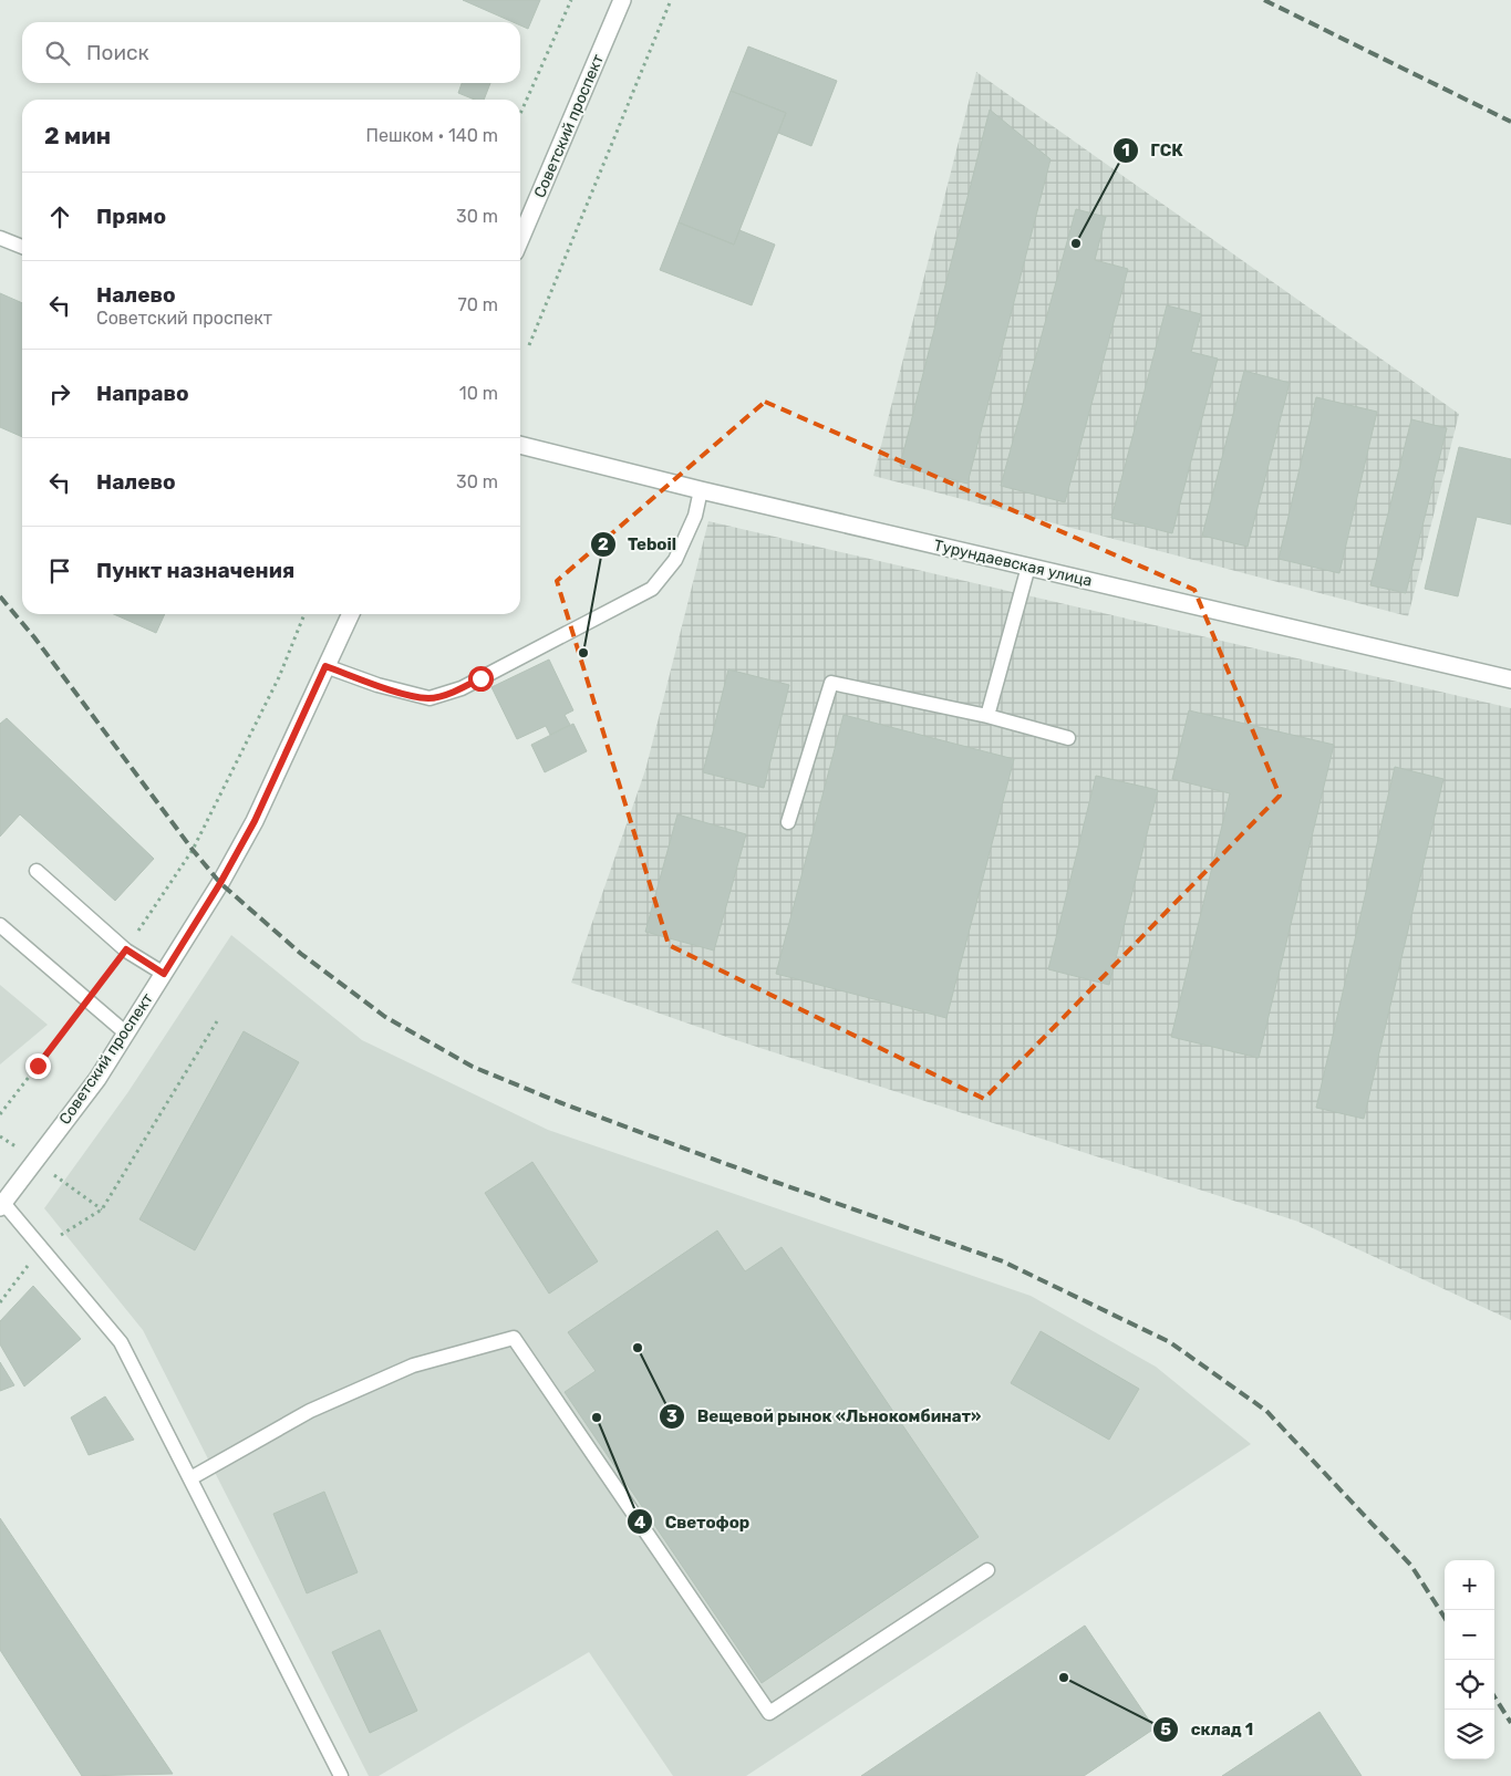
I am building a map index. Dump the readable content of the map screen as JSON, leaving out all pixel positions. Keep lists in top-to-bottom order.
{
  "streets": {
    "street": ["Советский проспект", "Турундаевская улица"]
  },
  "places": [
    "ГСК",
    "Teboil",
    "Вещевой рынок «Льнокомбинат»",
    "Светофор",
    "склад 1"
  ],
  "page": {
    "search": "Поиск",
    "heading": ["2 мин", "Пешком · 140 m"],
    "list": [
      ["Прямо", "30 m"],
      ["Налево", "Советский проспект", "70 m"],
      ["Направо", "10 m"],
      ["Налево", "30 m"],
      "Пункт назначения"
    ],
    "map_buttons": ["+", "−"]
  }
}
